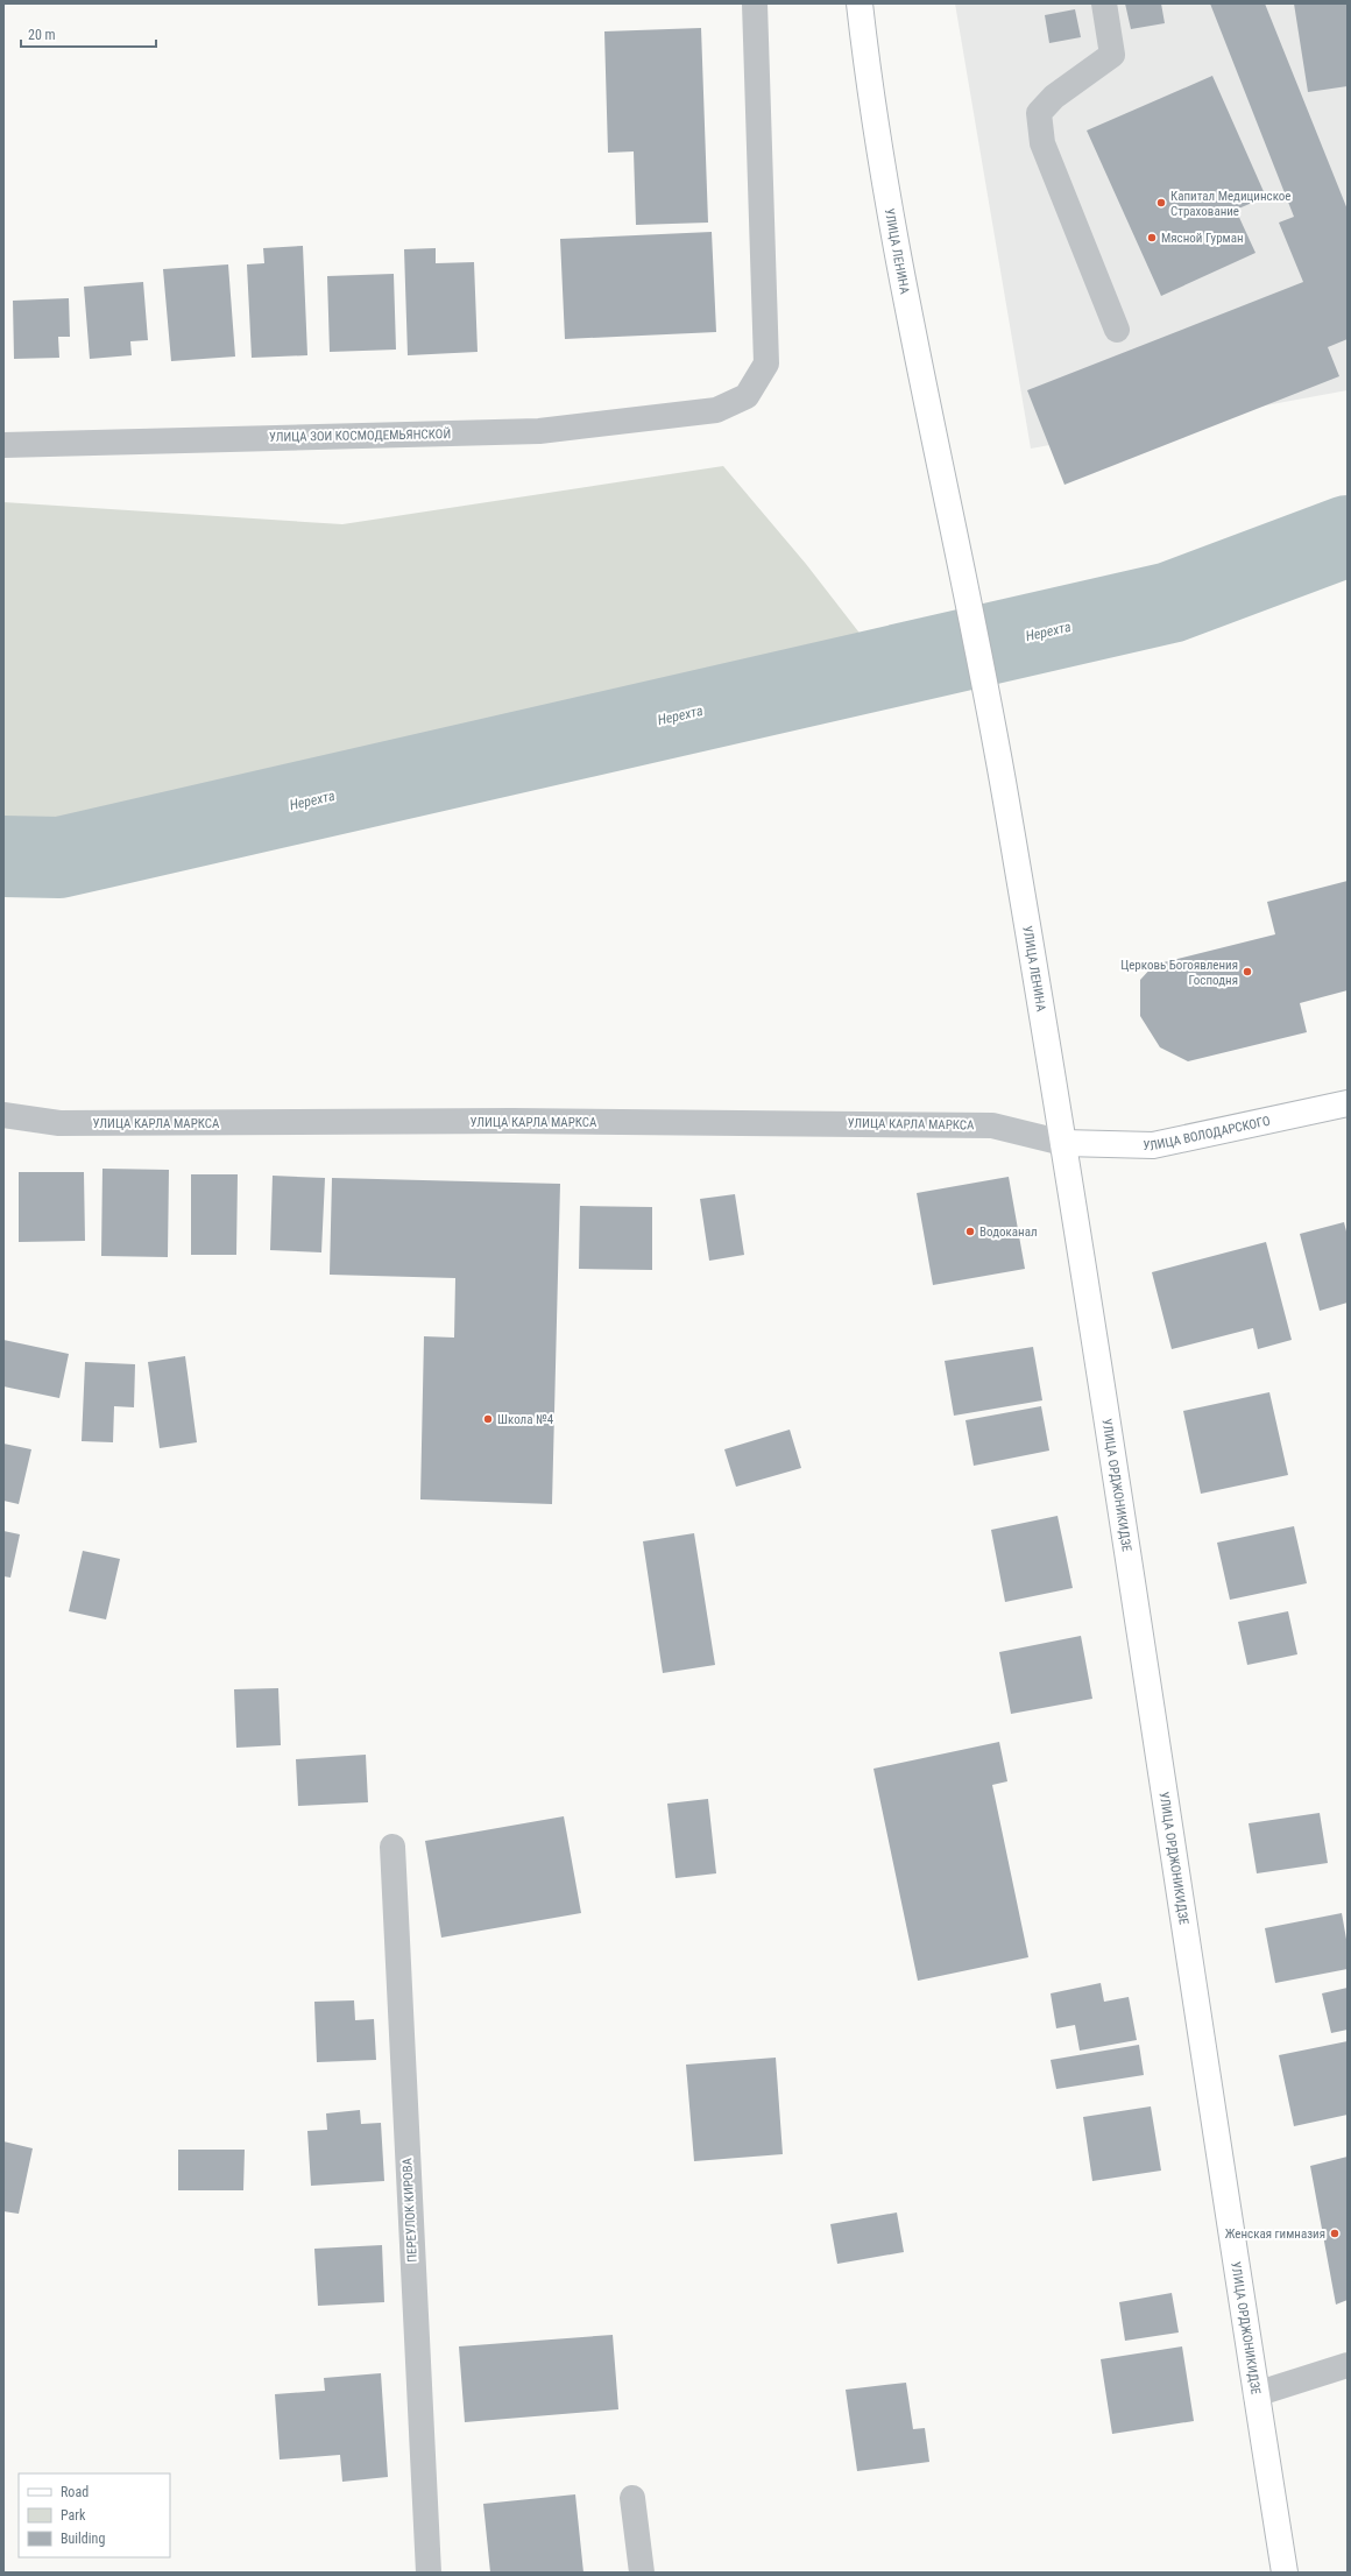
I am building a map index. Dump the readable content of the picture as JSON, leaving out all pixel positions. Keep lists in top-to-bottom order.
{
  "streets": {
    "main road": ["УЛИЦА ЛЕНИНА", "УЛИЦА ВОЛОДАРСКОГО", "УЛИЦА ОРДЖОНИКИДЗЕ"],
    "street": ["УЛИЦА ЗОИ КОСМОДЕМЬЯНСКОЙ", "УЛИЦА КАРЛА МАРКСА", "ПЕРЕУЛОК КИРОВА"]
  },
  "crossings": [
    ["УЛИЦА ЛЕНИНА", "УЛИЦА КАРЛА МАРКСА"],
    ["УЛИЦА ЛЕНИНА", "УЛИЦА ВОЛОДАРСКОГО"],
    ["УЛИЦА ЛЕНИНА", "УЛИЦА ОРДЖОНИКИДЗЕ"],
    ["УЛИЦА КАРЛА МАРКСА", "УЛИЦА ВОЛОДАРСКОГО"],
    ["УЛИЦА КАРЛА МАРКСА", "УЛИЦА ОРДЖОНИКИДЗЕ"],
    ["УЛИЦА ВОЛОДАРСКОГО", "УЛИЦА ОРДЖОНИКИДЗЕ"]
  ],
  "water": ["Нерехта"],
  "places": [
    "Капитал Медицинское Страхование",
    "Мясной Гурман",
    "Церковь Богоявления Господня",
    "Водоканал",
    "Школа №4",
    "Женская гимназия"
  ],
  "legend": ["Road", "Park", "Building"],
  "scale_bar": "20 m"
}
